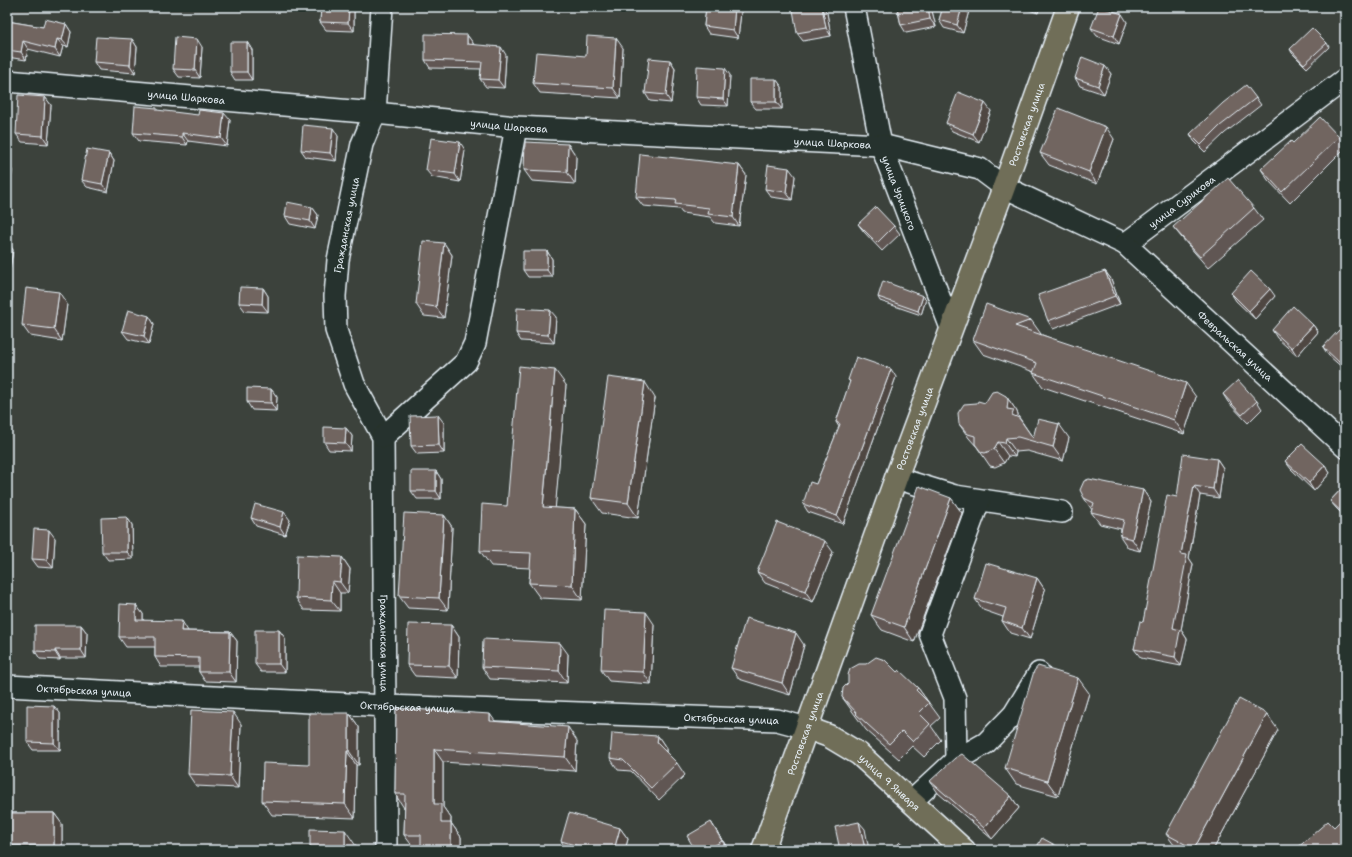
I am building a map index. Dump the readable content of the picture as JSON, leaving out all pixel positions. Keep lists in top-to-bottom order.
{
  "streets": {
    "main road": ["Ростовская улица", "улица 9 Января"],
    "street": [
      "улица Шаркова",
      "улица Урицкого",
      "улица Сурикова",
      "Гражданская улица",
      "Февральская улица",
      "Октябрьская улица"
    ]
  },
  "crossings": [
    ["улица Шаркова", "Ростовская улица"],
    ["улица Шаркова", "улица Урицкого"],
    ["улица Шаркова", "Гражданская улица"],
    ["Ростовская улица", "улица Урицкого"],
    ["Ростовская улица", "Октябрьская улица"],
    ["Ростовская улица", "улица 9 Января"],
    ["улица Сурикова", "Февральская улица"],
    ["Гражданская улица", "Октябрьская улица"],
    ["Октябрьская улица", "улица 9 Января"]
  ]
}
